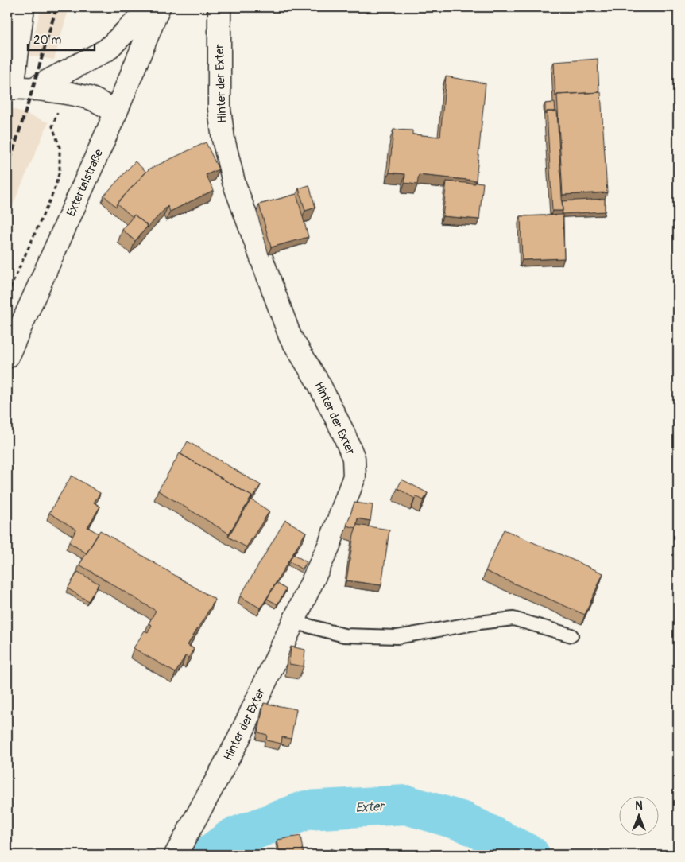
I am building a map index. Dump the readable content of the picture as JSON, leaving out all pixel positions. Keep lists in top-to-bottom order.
{
  "streets": {
    "street": ["Hinter der Exter", "Extertalstraße"]
  },
  "water": ["Exter"],
  "scale_bar": "20 m",
  "north": "top"
}
